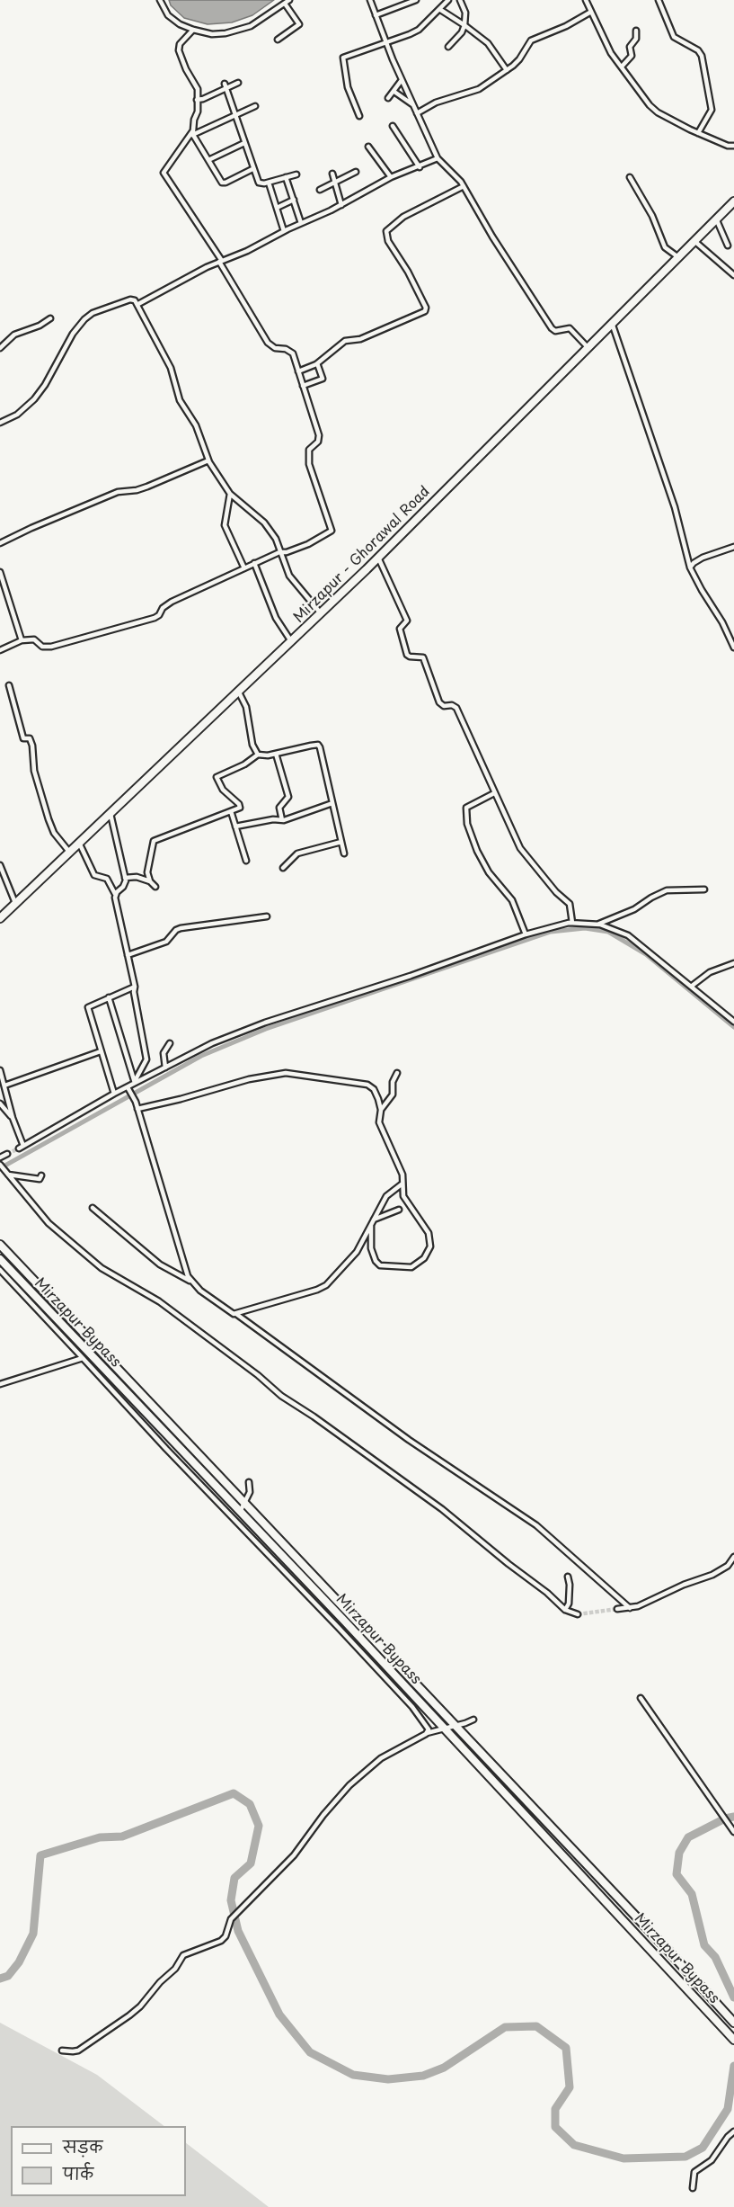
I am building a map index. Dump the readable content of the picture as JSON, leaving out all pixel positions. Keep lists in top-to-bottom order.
{
  "streets": {
    "main road": ["Mirzapur - Ghorawal Road", "Mirzapur Bypass"]
  },
  "legend": ["सड़क", "पार्क"]
}
